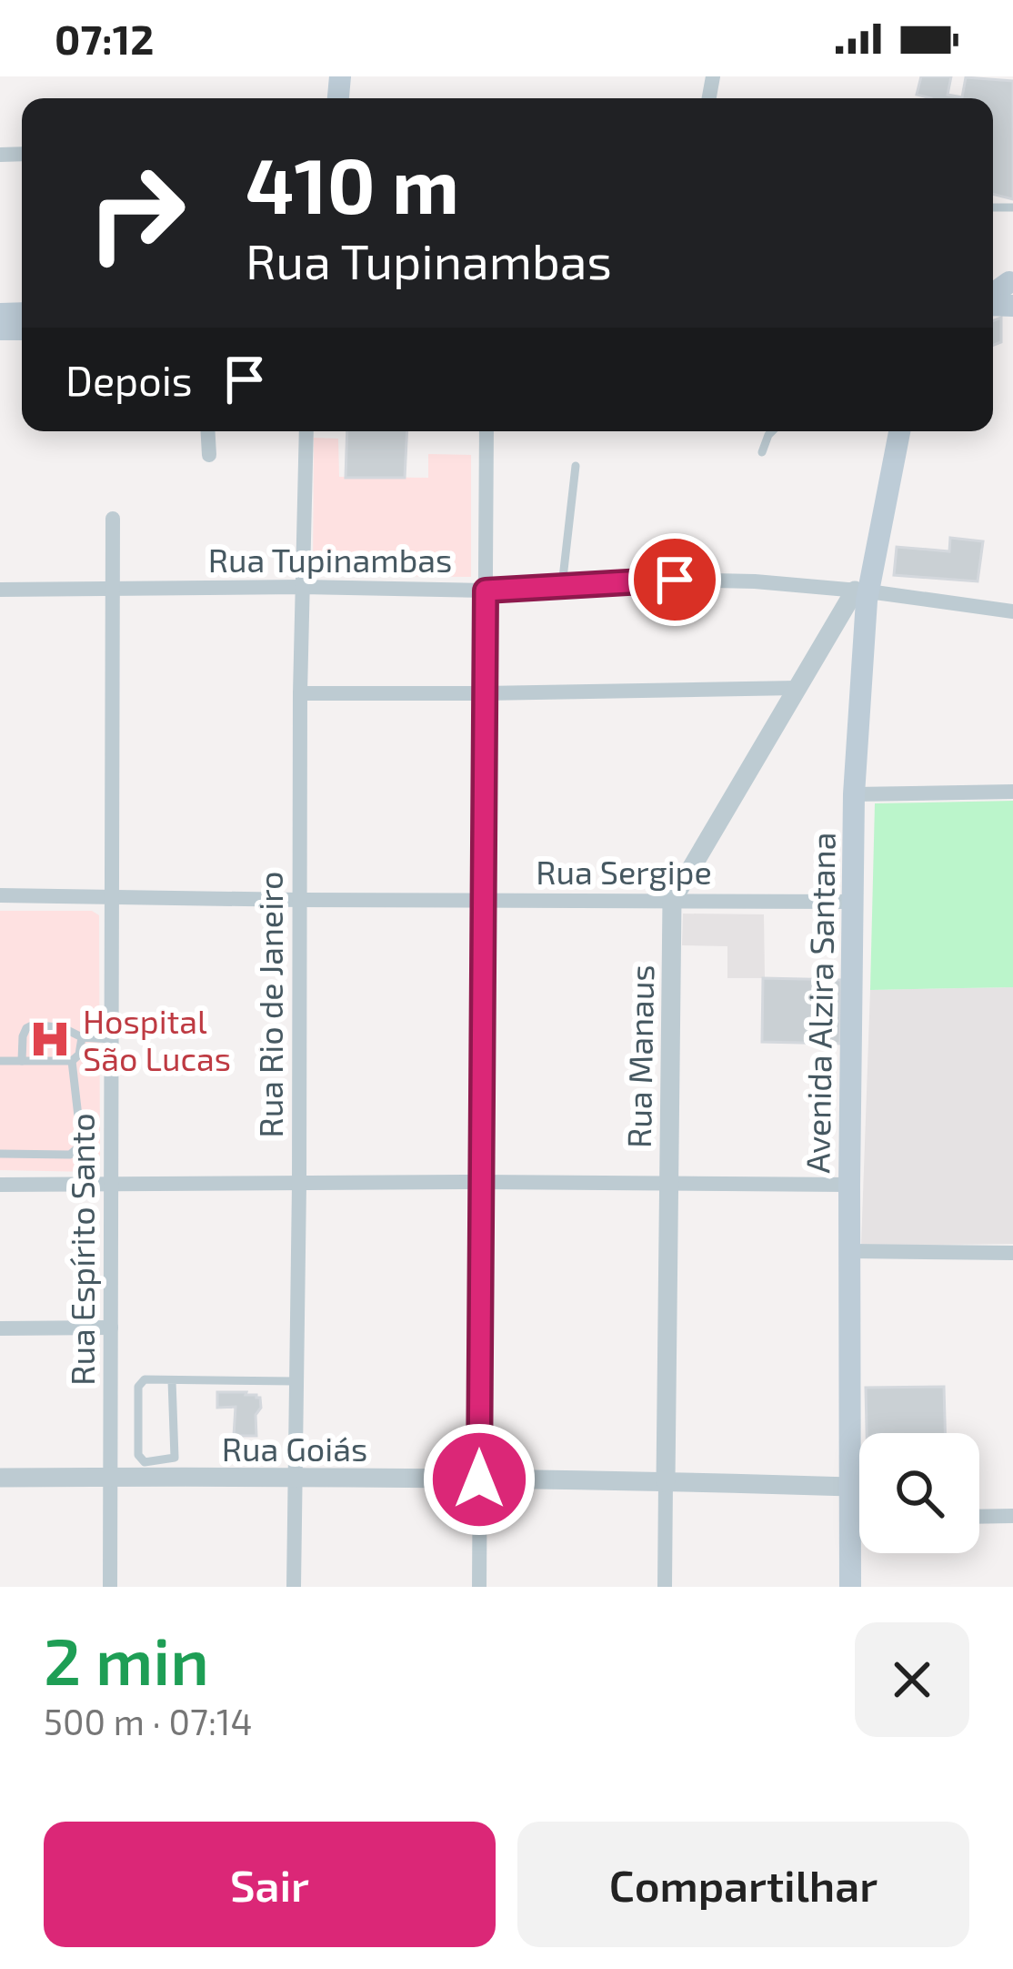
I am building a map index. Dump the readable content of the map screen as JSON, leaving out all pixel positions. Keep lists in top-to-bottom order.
{
  "streets": {
    "main road": ["Avenida Alzira Santana"],
    "street": [
      "Rua Tupinambas",
      "Rua Sergipe",
      "Rua Rio de Janeiro",
      "Rua Manaus",
      "Rua Espírito Santo",
      "Rua Goiás"
    ]
  },
  "crossings": [
    ["Rua Tupinambas", "Avenida Alzira Santana"],
    ["Rua Tupinambas", "Rua Rio de Janeiro"],
    ["Rua Tupinambas", "Rua Manaus"],
    ["Rua Tupinambas", "Rua Espírito Santo"],
    ["Rua Sergipe", "Avenida Alzira Santana"],
    ["Rua Sergipe", "Rua Rio de Janeiro"],
    ["Rua Sergipe", "Rua Manaus"],
    ["Rua Sergipe", "Rua Espírito Santo"],
    ["Avenida Alzira Santana", "Rua Manaus"],
    ["Avenida Alzira Santana", "Rua Goiás"],
    ["Rua Rio de Janeiro", "Rua Goiás"],
    ["Rua Manaus", "Rua Goiás"],
    ["Rua Espírito Santo", "Rua Goiás"]
  ],
  "places": {
    "hospital": ["Hospital São Lucas"]
  },
  "page": {
    "status": "07:12",
    "turn": ["410 m", "Rua Tupinambas"],
    "then": "Depois",
    "heading": ["2 min", "500 m · 07:14"],
    "buttons": ["Sair", "Compartilhar"]
  }
}
